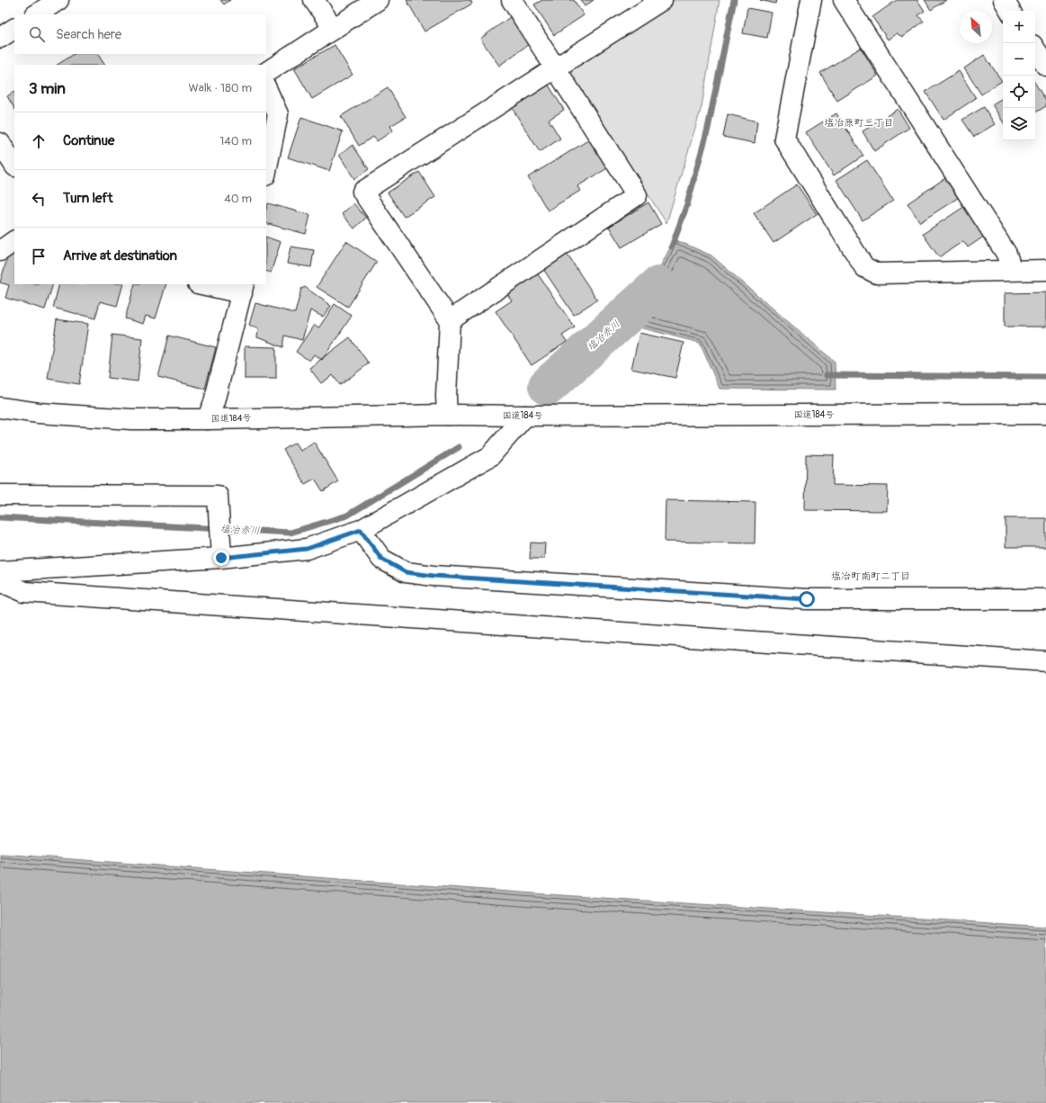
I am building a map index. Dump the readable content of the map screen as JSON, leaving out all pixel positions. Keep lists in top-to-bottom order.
{
  "streets": {
    "main road": ["国道184号"]
  },
  "districts": ["塩冶原町三丁目", "塩冶町南町二丁目"],
  "water": ["塩冶赤川"],
  "north": "top left",
  "page": {
    "map_buttons": ["+", "−"],
    "search": "Search here",
    "heading": ["3 min", "Walk · 180 m"],
    "list": [
      ["Continue", "140 m"],
      ["Turn left", "40 m"],
      "Arrive at destination"
    ]
  }
}
